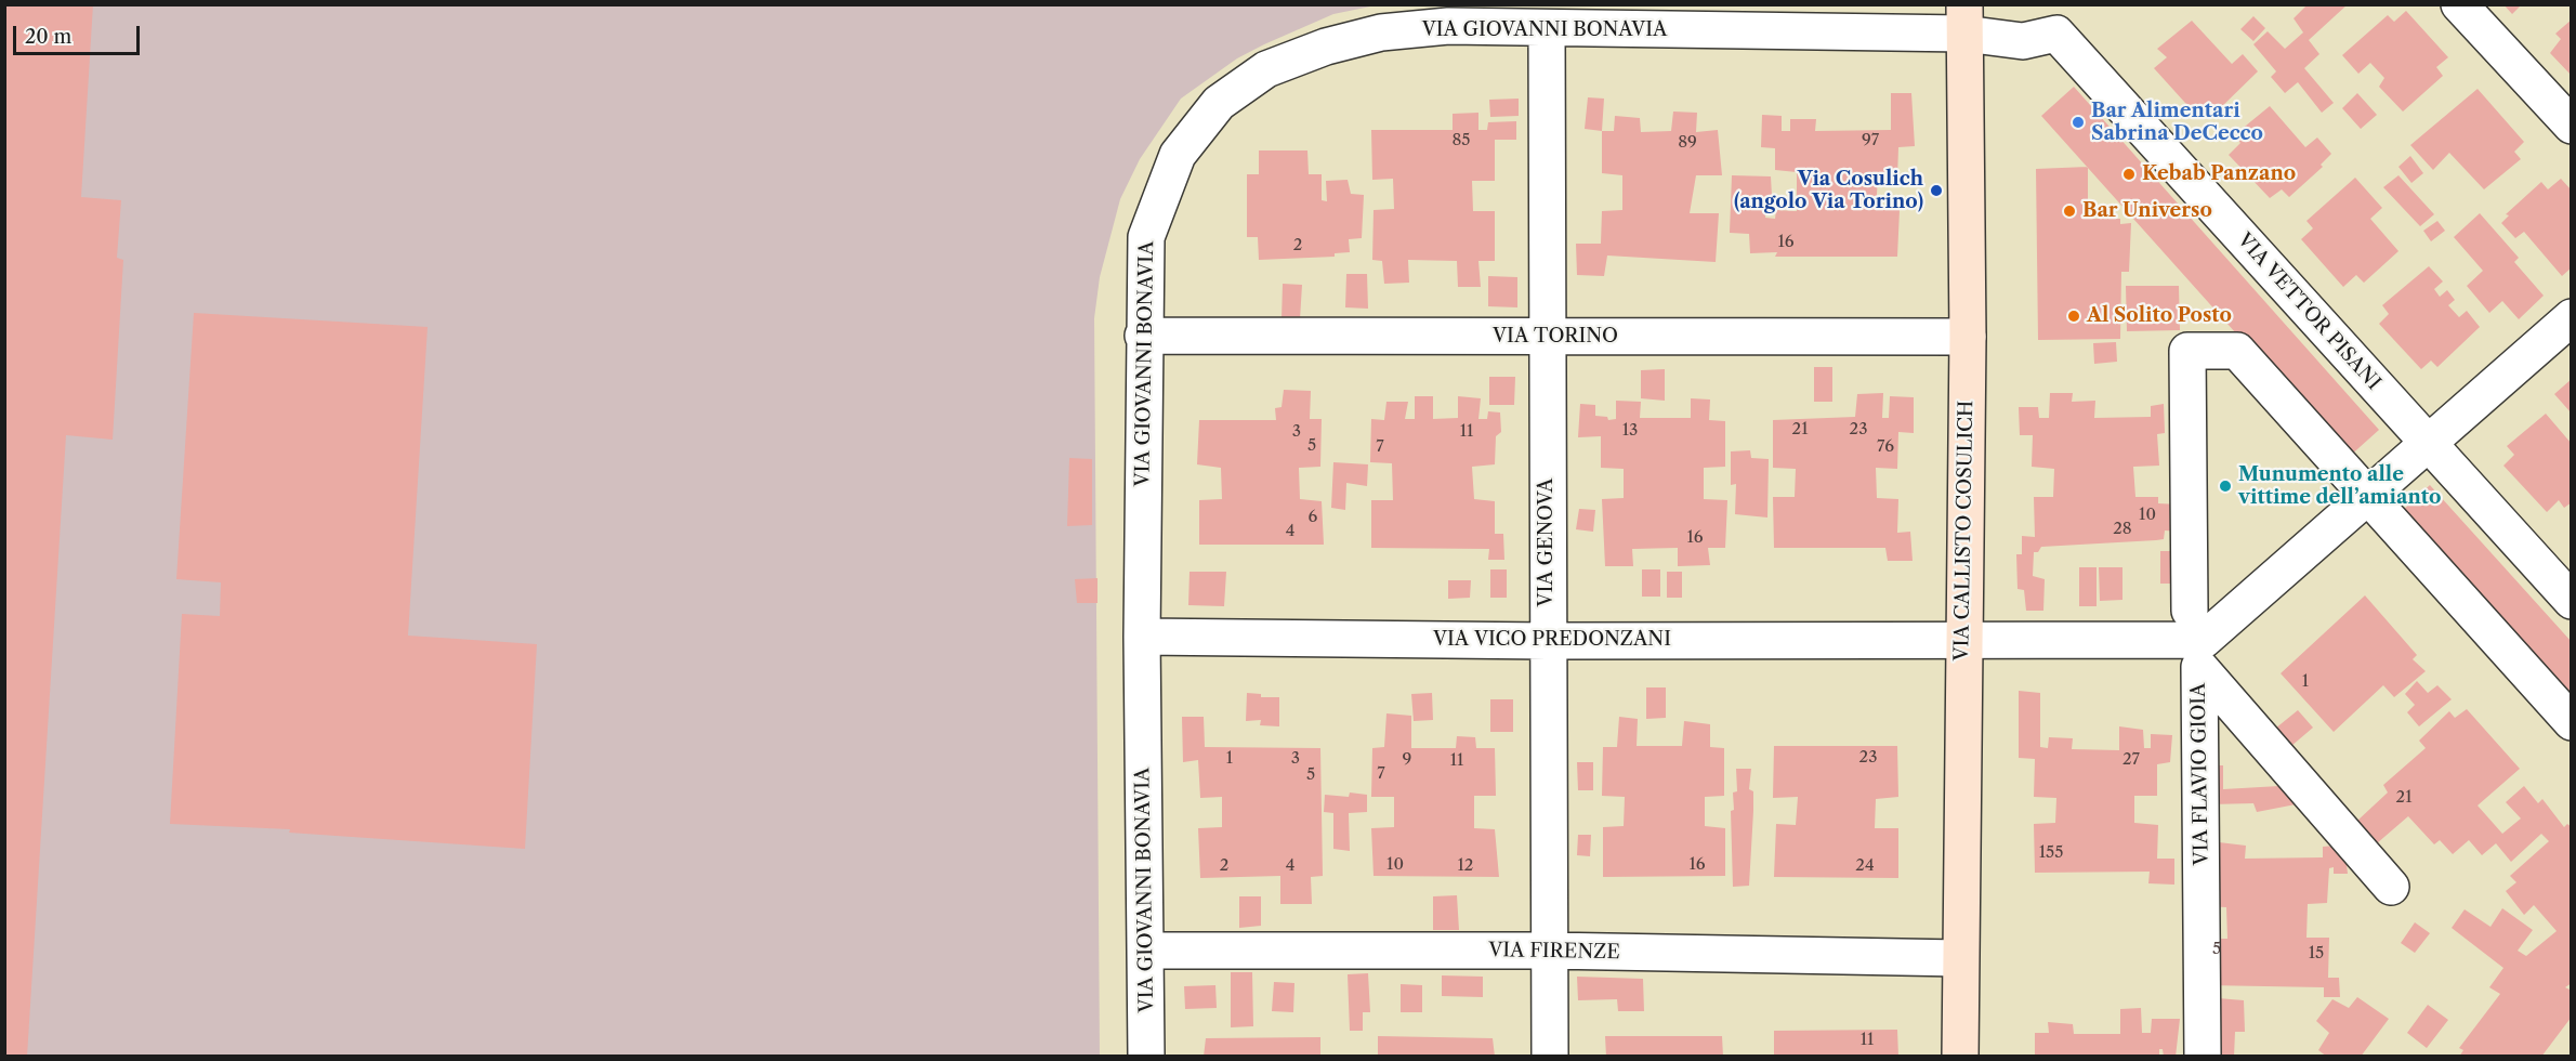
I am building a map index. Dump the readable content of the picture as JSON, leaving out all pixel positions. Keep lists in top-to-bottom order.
{
  "streets": {
    "street": [
      "VIA GIOVANNI BONAVIA",
      "VIA VETTOR PISANI",
      "VIA TORINO",
      "VIA CALLISTO COSULICH",
      "VIA GENOVA",
      "VIA VICO PREDONZANI",
      "VIA FLAVIO GIOIA",
      "VIA FIRENZE"
    ]
  },
  "crossings": [
    ["VIA GIOVANNI BONAVIA", "VIA VETTOR PISANI"],
    ["VIA GIOVANNI BONAVIA", "VIA TORINO"],
    ["VIA GIOVANNI BONAVIA", "VIA CALLISTO COSULICH"],
    ["VIA GIOVANNI BONAVIA", "VIA GENOVA"],
    ["VIA GIOVANNI BONAVIA", "VIA VICO PREDONZANI"],
    ["VIA GIOVANNI BONAVIA", "VIA FIRENZE"],
    ["VIA VETTOR PISANI", "VIA CALLISTO COSULICH"],
    ["VIA TORINO", "VIA CALLISTO COSULICH"],
    ["VIA TORINO", "VIA GENOVA"],
    ["VIA CALLISTO COSULICH", "VIA VICO PREDONZANI"],
    ["VIA CALLISTO COSULICH", "VIA FIRENZE"],
    ["VIA GENOVA", "VIA VICO PREDONZANI"],
    ["VIA GENOVA", "VIA FIRENZE"],
    ["VIA VICO PREDONZANI", "VIA FLAVIO GIOIA"]
  ],
  "places": [
    "Bar Alimentari Sabrina DeCecco",
    "Kebab Panzano",
    "Via Cosulich (angolo Via Torino)",
    "Bar Universo",
    "Al Solito Posto",
    "Munumento alle vittime dell’amianto"
  ],
  "house_numbers": [
    "85",
    "97",
    "89",
    "16",
    "2",
    "21",
    "23",
    "13",
    "3",
    "11",
    "5",
    "7",
    "76",
    "10",
    "6",
    "28",
    "4",
    "16",
    "1",
    "23",
    "1",
    "3",
    "9",
    "27",
    "11",
    "7",
    "5",
    "21",
    "155",
    "10",
    "16",
    "2",
    "4",
    "12",
    "24",
    "5",
    "15",
    "11"
  ],
  "scale_bar": "20 m"
}
